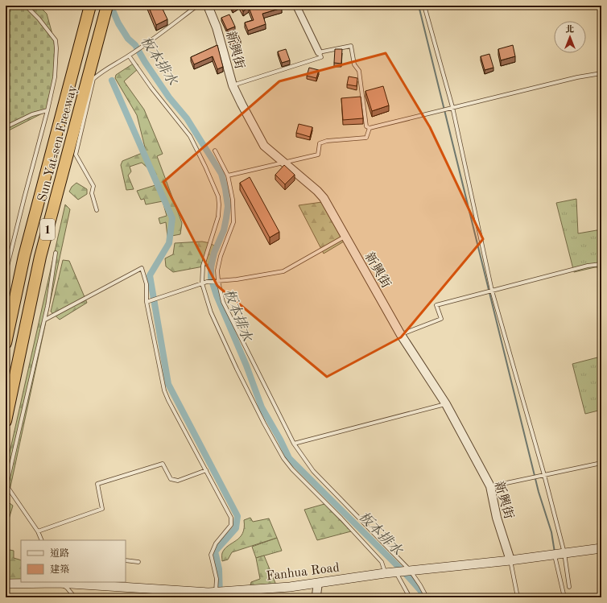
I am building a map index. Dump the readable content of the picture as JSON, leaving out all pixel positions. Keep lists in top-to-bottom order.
{
  "streets": {
    "highway": ["Sun Yat-sen Freeway", "1"],
    "main road": ["Fanhua Road"],
    "street": ["新興街"]
  },
  "crossings": [
    ["新興街", "Fanhua Road"]
  ],
  "water": ["板本排水"],
  "legend": ["道路", "建築"],
  "north": "top"
}
